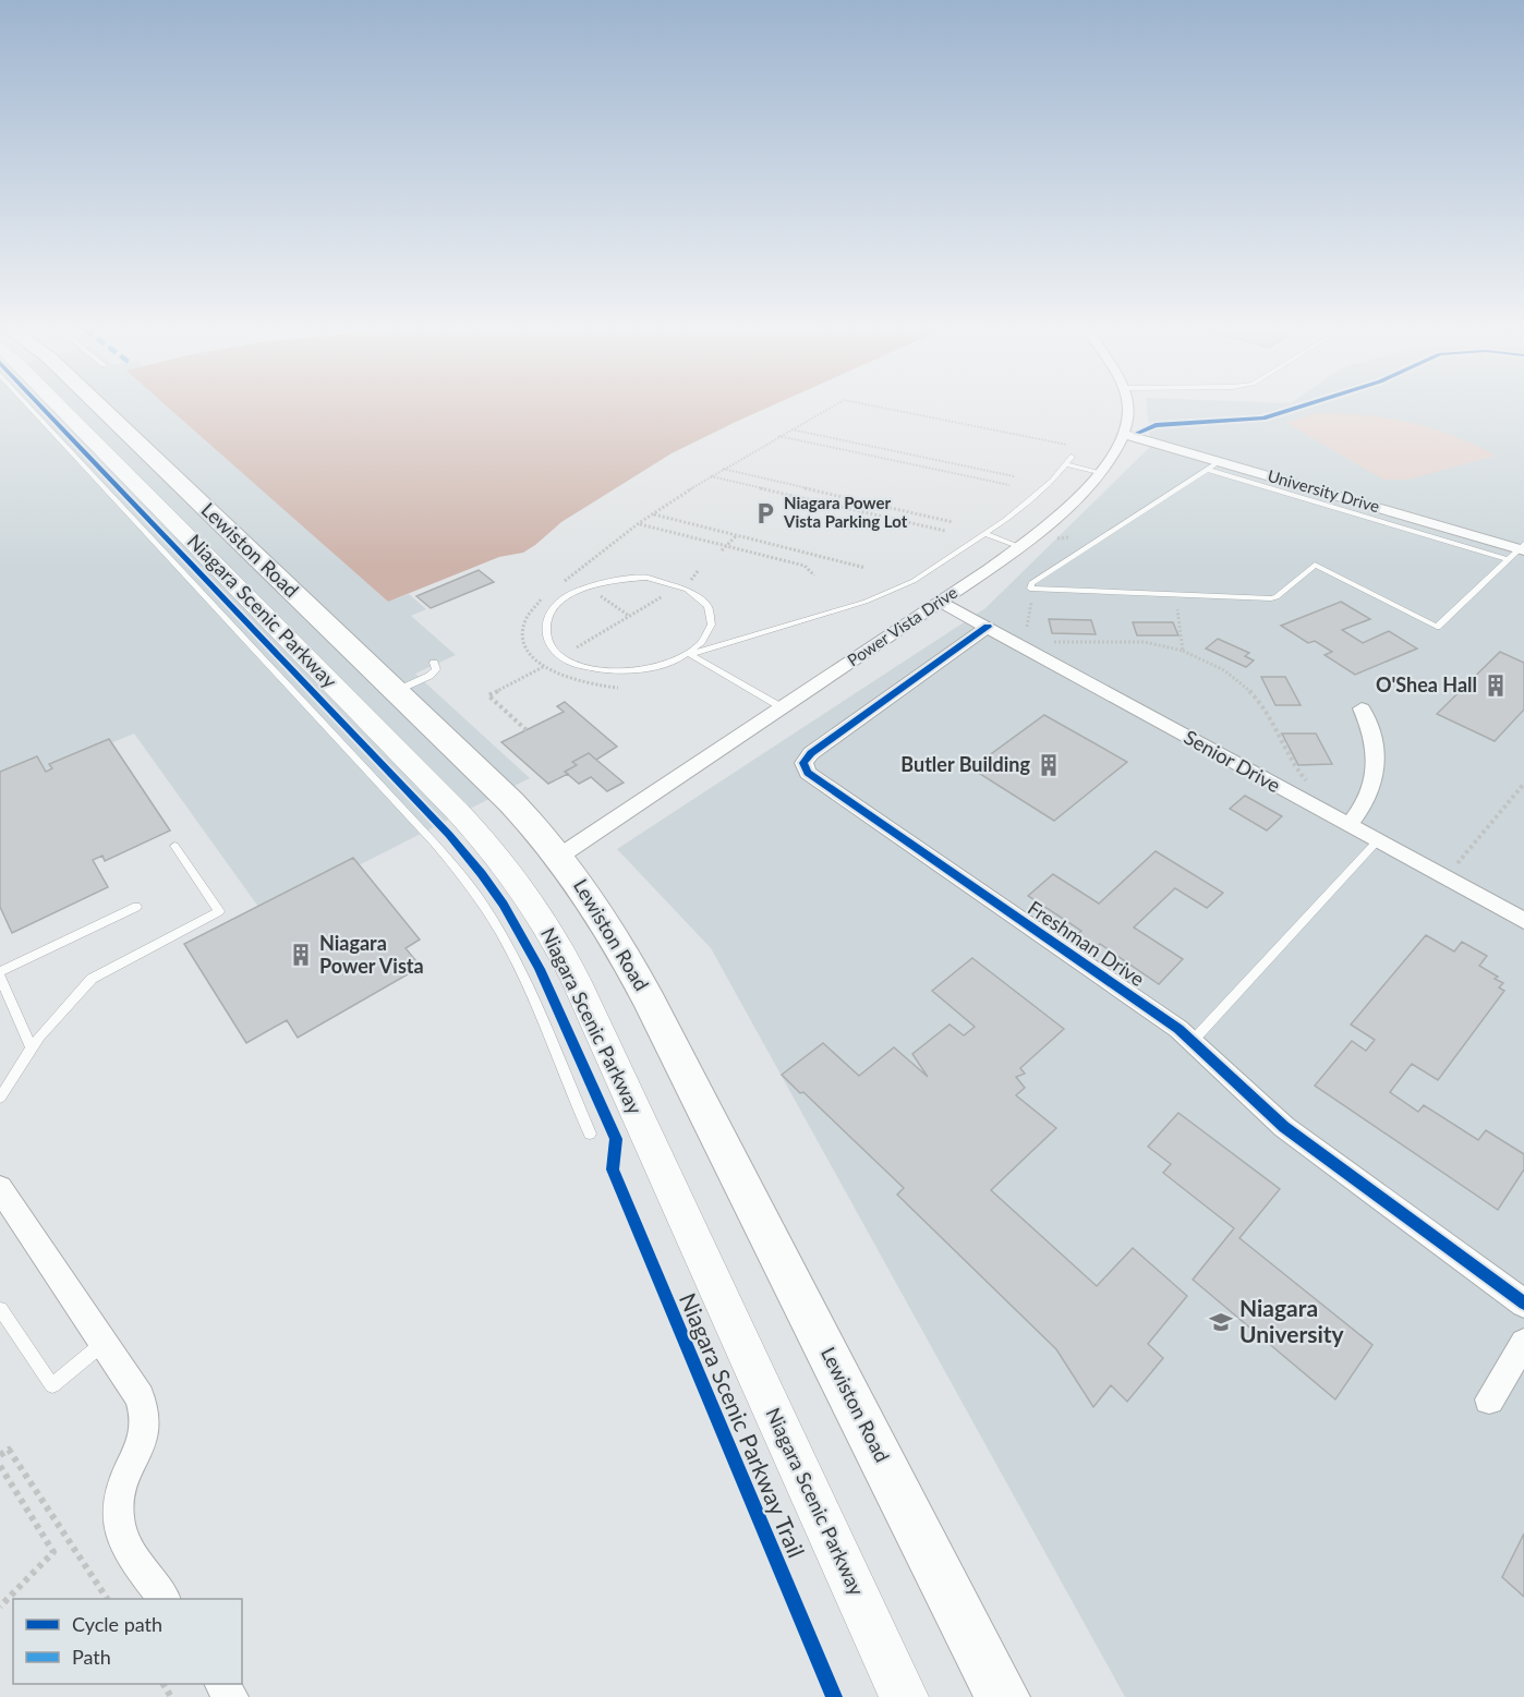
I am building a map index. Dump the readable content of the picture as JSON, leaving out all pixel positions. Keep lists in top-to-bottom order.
{
  "streets": {
    "main road": ["Lewiston Road", "Niagara Scenic Parkway"],
    "street": [
      "University Drive",
      "Power Vista Drive",
      "Senior Drive",
      "Freshman Drive"
    ],
    "cycle path": ["Niagara Scenic Parkway Trail"]
  },
  "crossings": [
    ["University Drive", "Power Vista Drive"],
    ["Lewiston Road", "Power Vista Drive"],
    ["Power Vista Drive", "Senior Drive"],
    ["Senior Drive", "Freshman Drive"]
  ],
  "places": {
    "parking": ["Niagara Power Vista Parking Lot"],
    "building": ["O'Shea Hall", "Butler Building", "Niagara Power Vista"],
    "school or university": ["Niagara University"]
  },
  "legend": ["Cycle path", "Path"]
}
